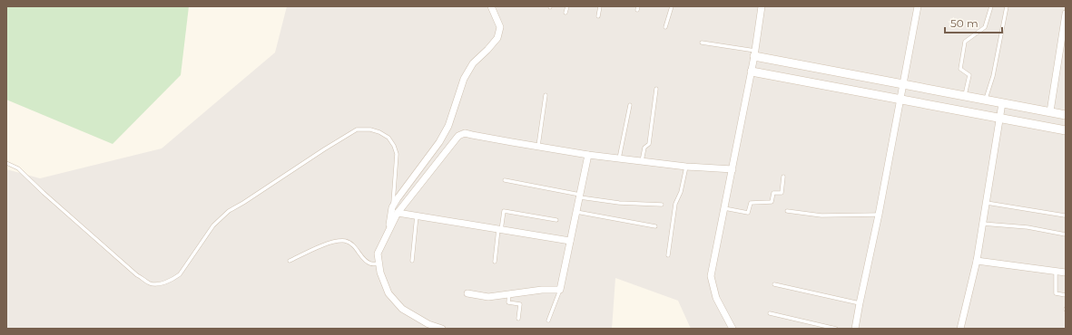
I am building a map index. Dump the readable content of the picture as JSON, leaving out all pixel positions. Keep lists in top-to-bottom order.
{
  "scale_bar": "50 m"
}
